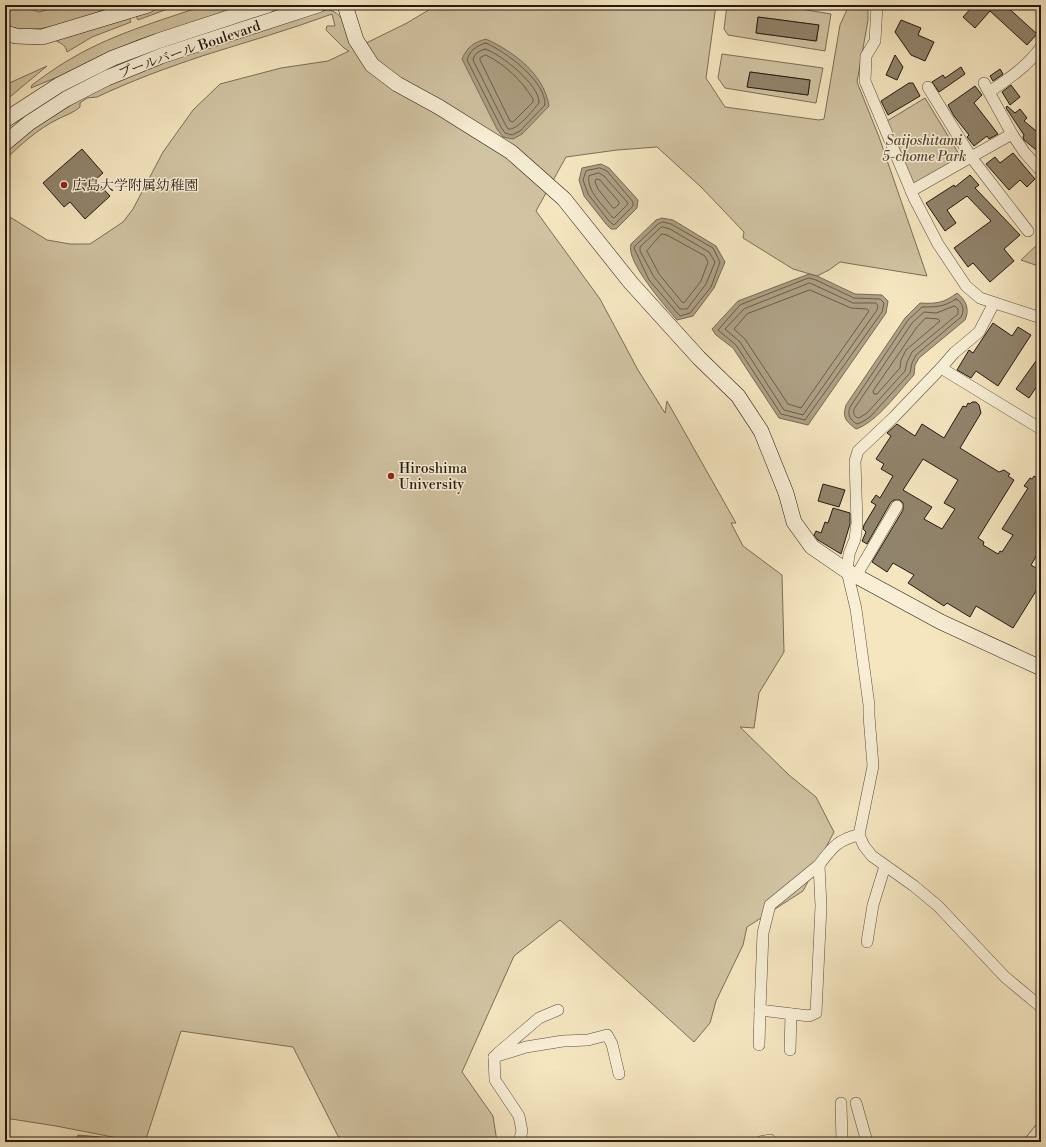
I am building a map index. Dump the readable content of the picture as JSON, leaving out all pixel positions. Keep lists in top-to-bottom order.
{
  "streets": {
    "street": ["ブールバール Boulevard"]
  },
  "parks": ["Saijoshitami 5-chome Park"],
  "places": ["広島大学附属幼稚園", "Hiroshima University"]
}
